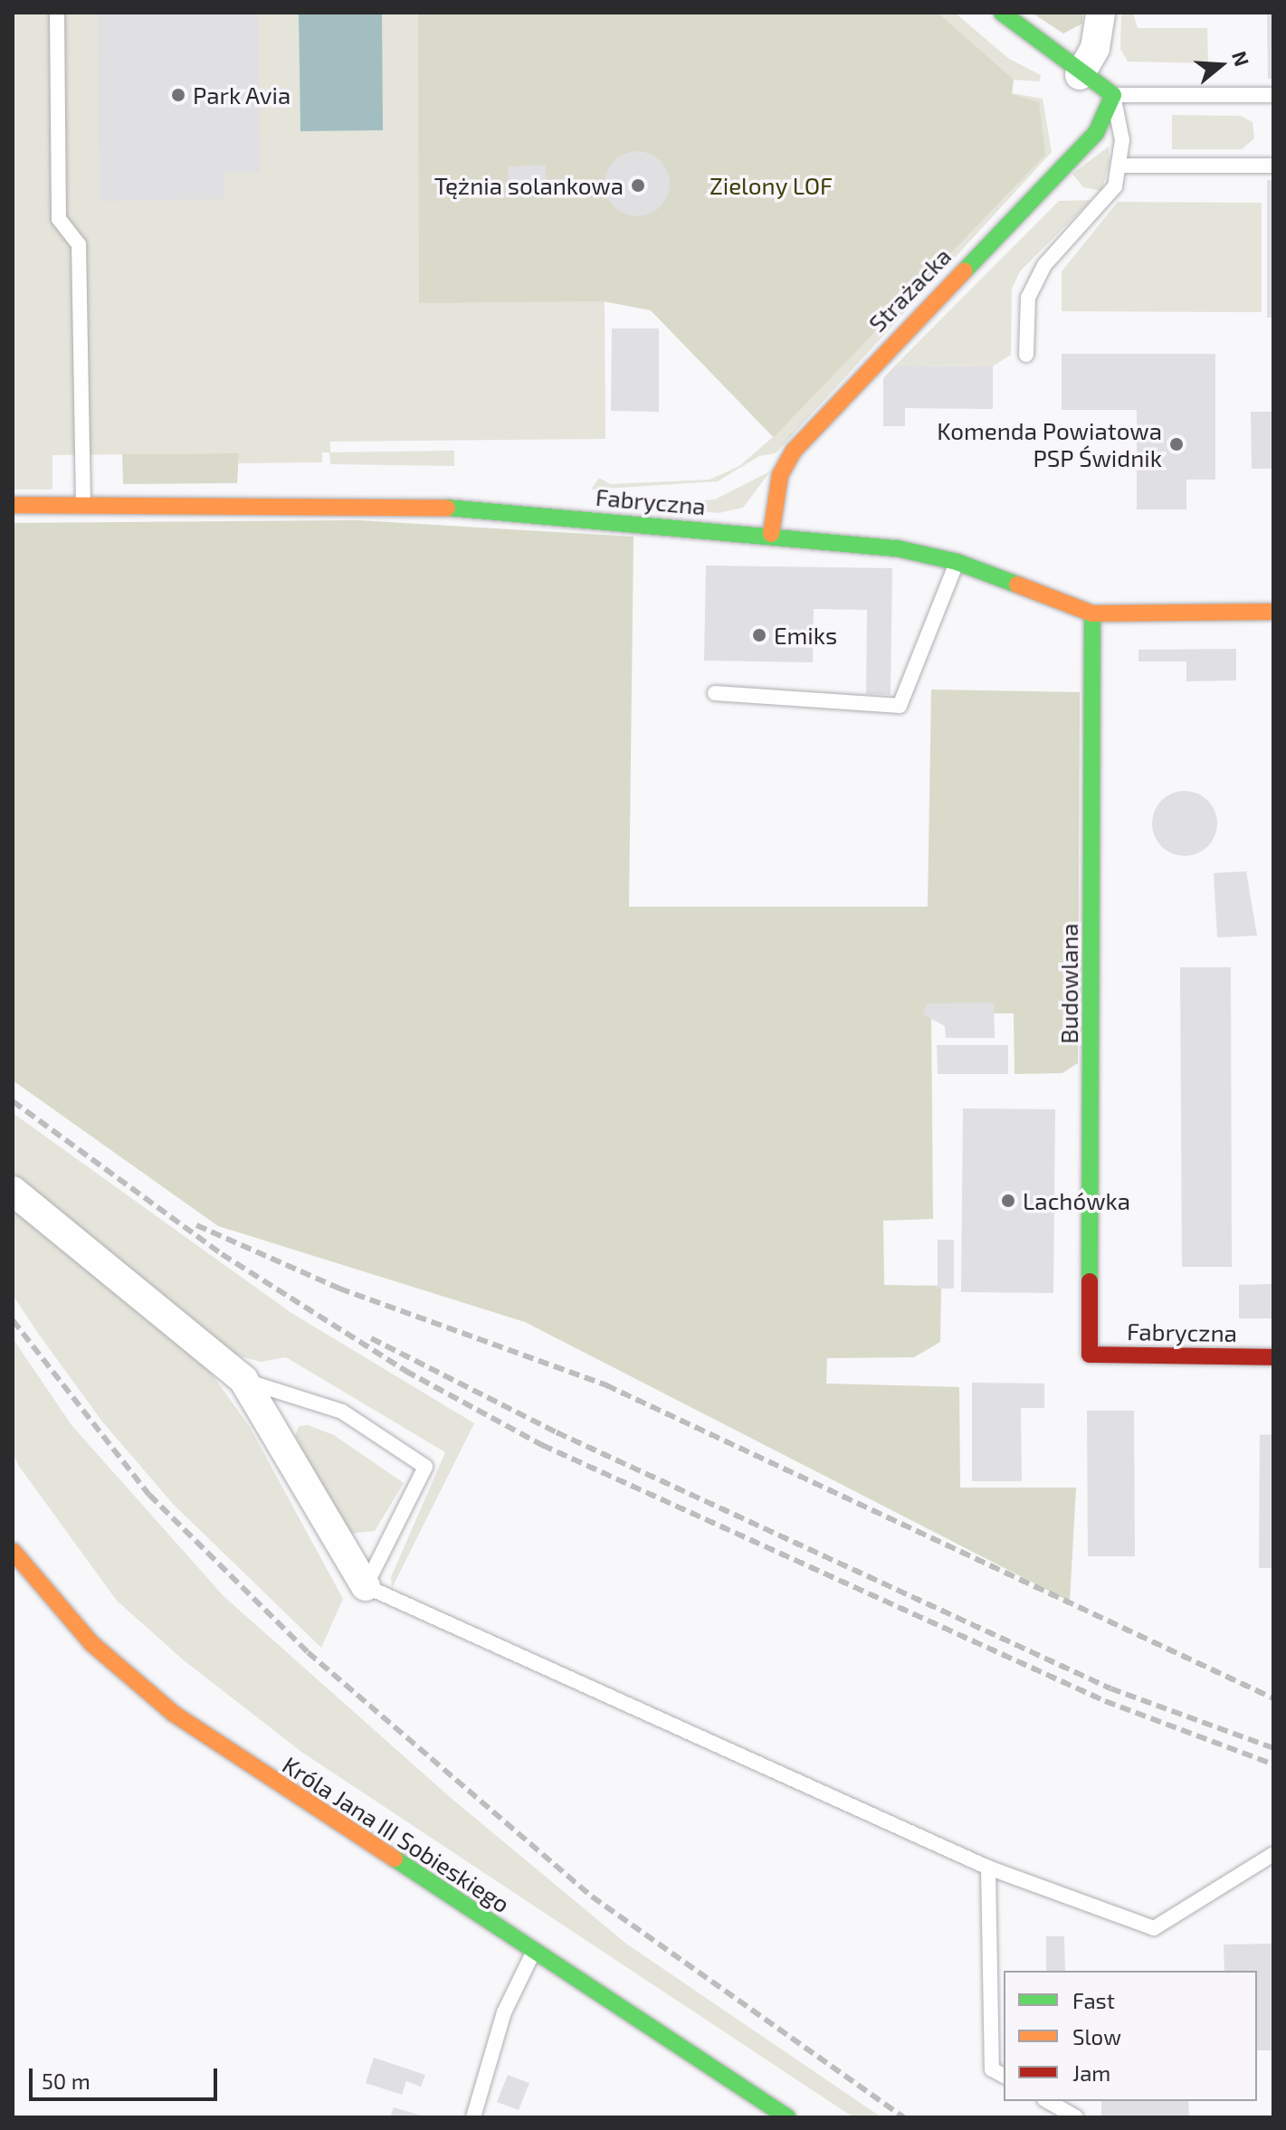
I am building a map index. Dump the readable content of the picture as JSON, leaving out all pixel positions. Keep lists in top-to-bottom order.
{
  "streets": {
    "street": [
      "Strażacka",
      "Fabryczna",
      "Budowlana",
      "Króla Jana III Sobieskiego"
    ]
  },
  "crossings": [
    ["Strażacka", "Fabryczna"],
    ["Fabryczna", "Budowlana"]
  ],
  "parks": ["Zielony LOF"],
  "places": [
    "Park Avia",
    "Tężnia solankowa",
    "Komenda Powiatowa PSP Świdnik",
    "Emiks",
    "Lachówka"
  ],
  "legend": ["Fast", "Slow", "Jam"],
  "scale_bar": "50 m",
  "north": "right"
}
